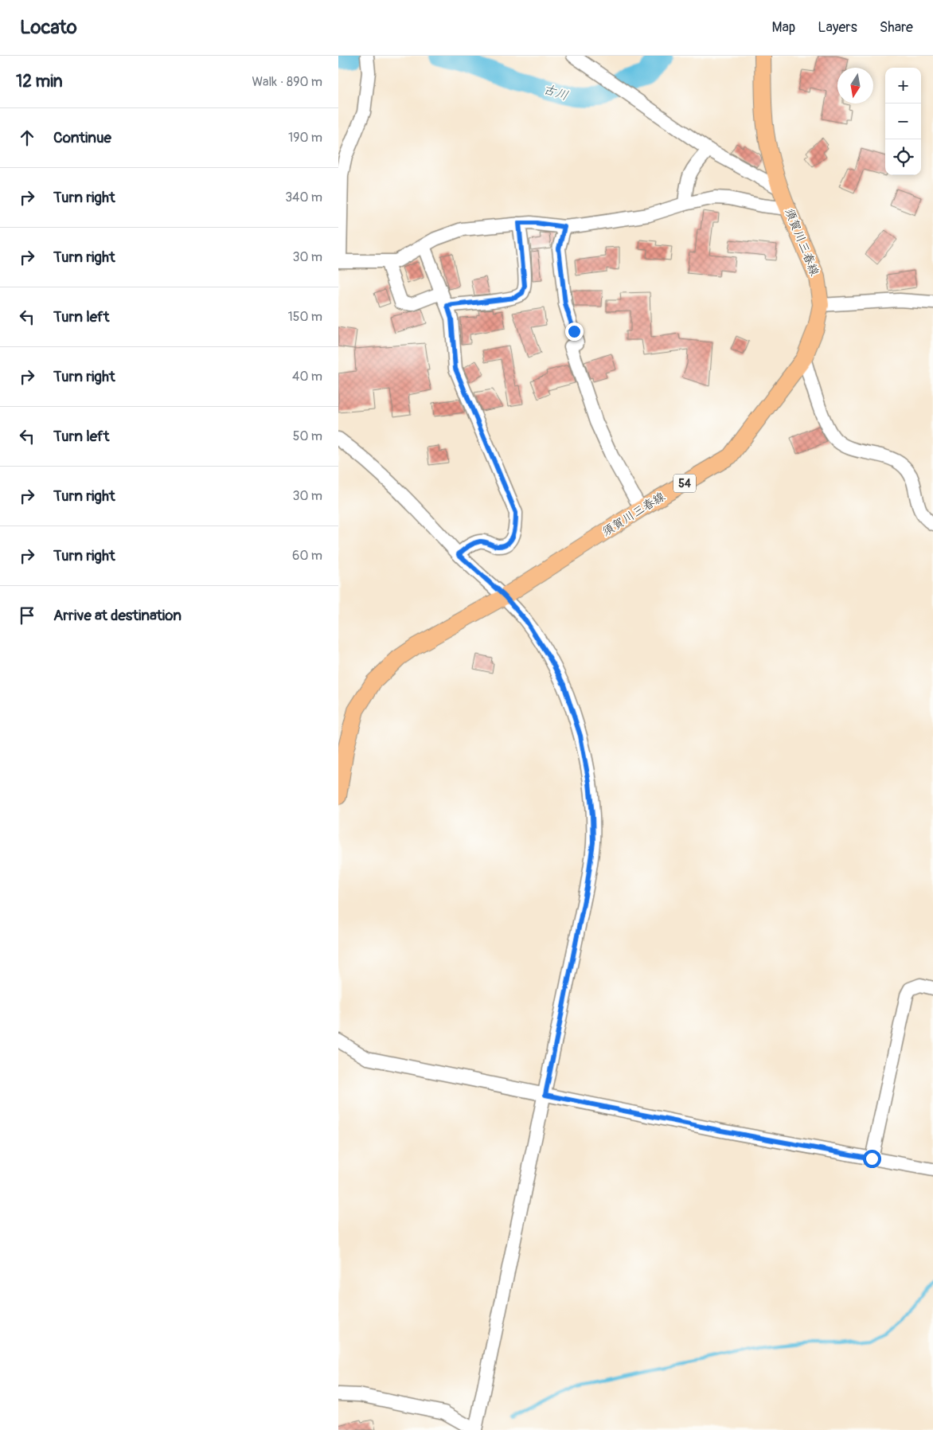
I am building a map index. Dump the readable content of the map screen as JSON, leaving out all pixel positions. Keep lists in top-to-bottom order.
{
  "streets": {
    "main road": ["須賀川三春線", "54"]
  },
  "water": ["古川"],
  "north": "bottom",
  "page": {
    "header": "Locato",
    "nav": ["Map", "Layers", "Share"],
    "heading": ["12 min", "Walk · 890 m"],
    "map_buttons": ["+", "−"],
    "list": [
      ["Continue", "190 m"],
      ["Turn right", "340 m"],
      ["Turn right", "30 m"],
      ["Turn left", "150 m"],
      ["Turn right", "40 m"],
      ["Turn left", "50 m"],
      ["Turn right", "30 m"],
      ["Turn right", "60 m"],
      "Arrive at destination"
    ]
  }
}
